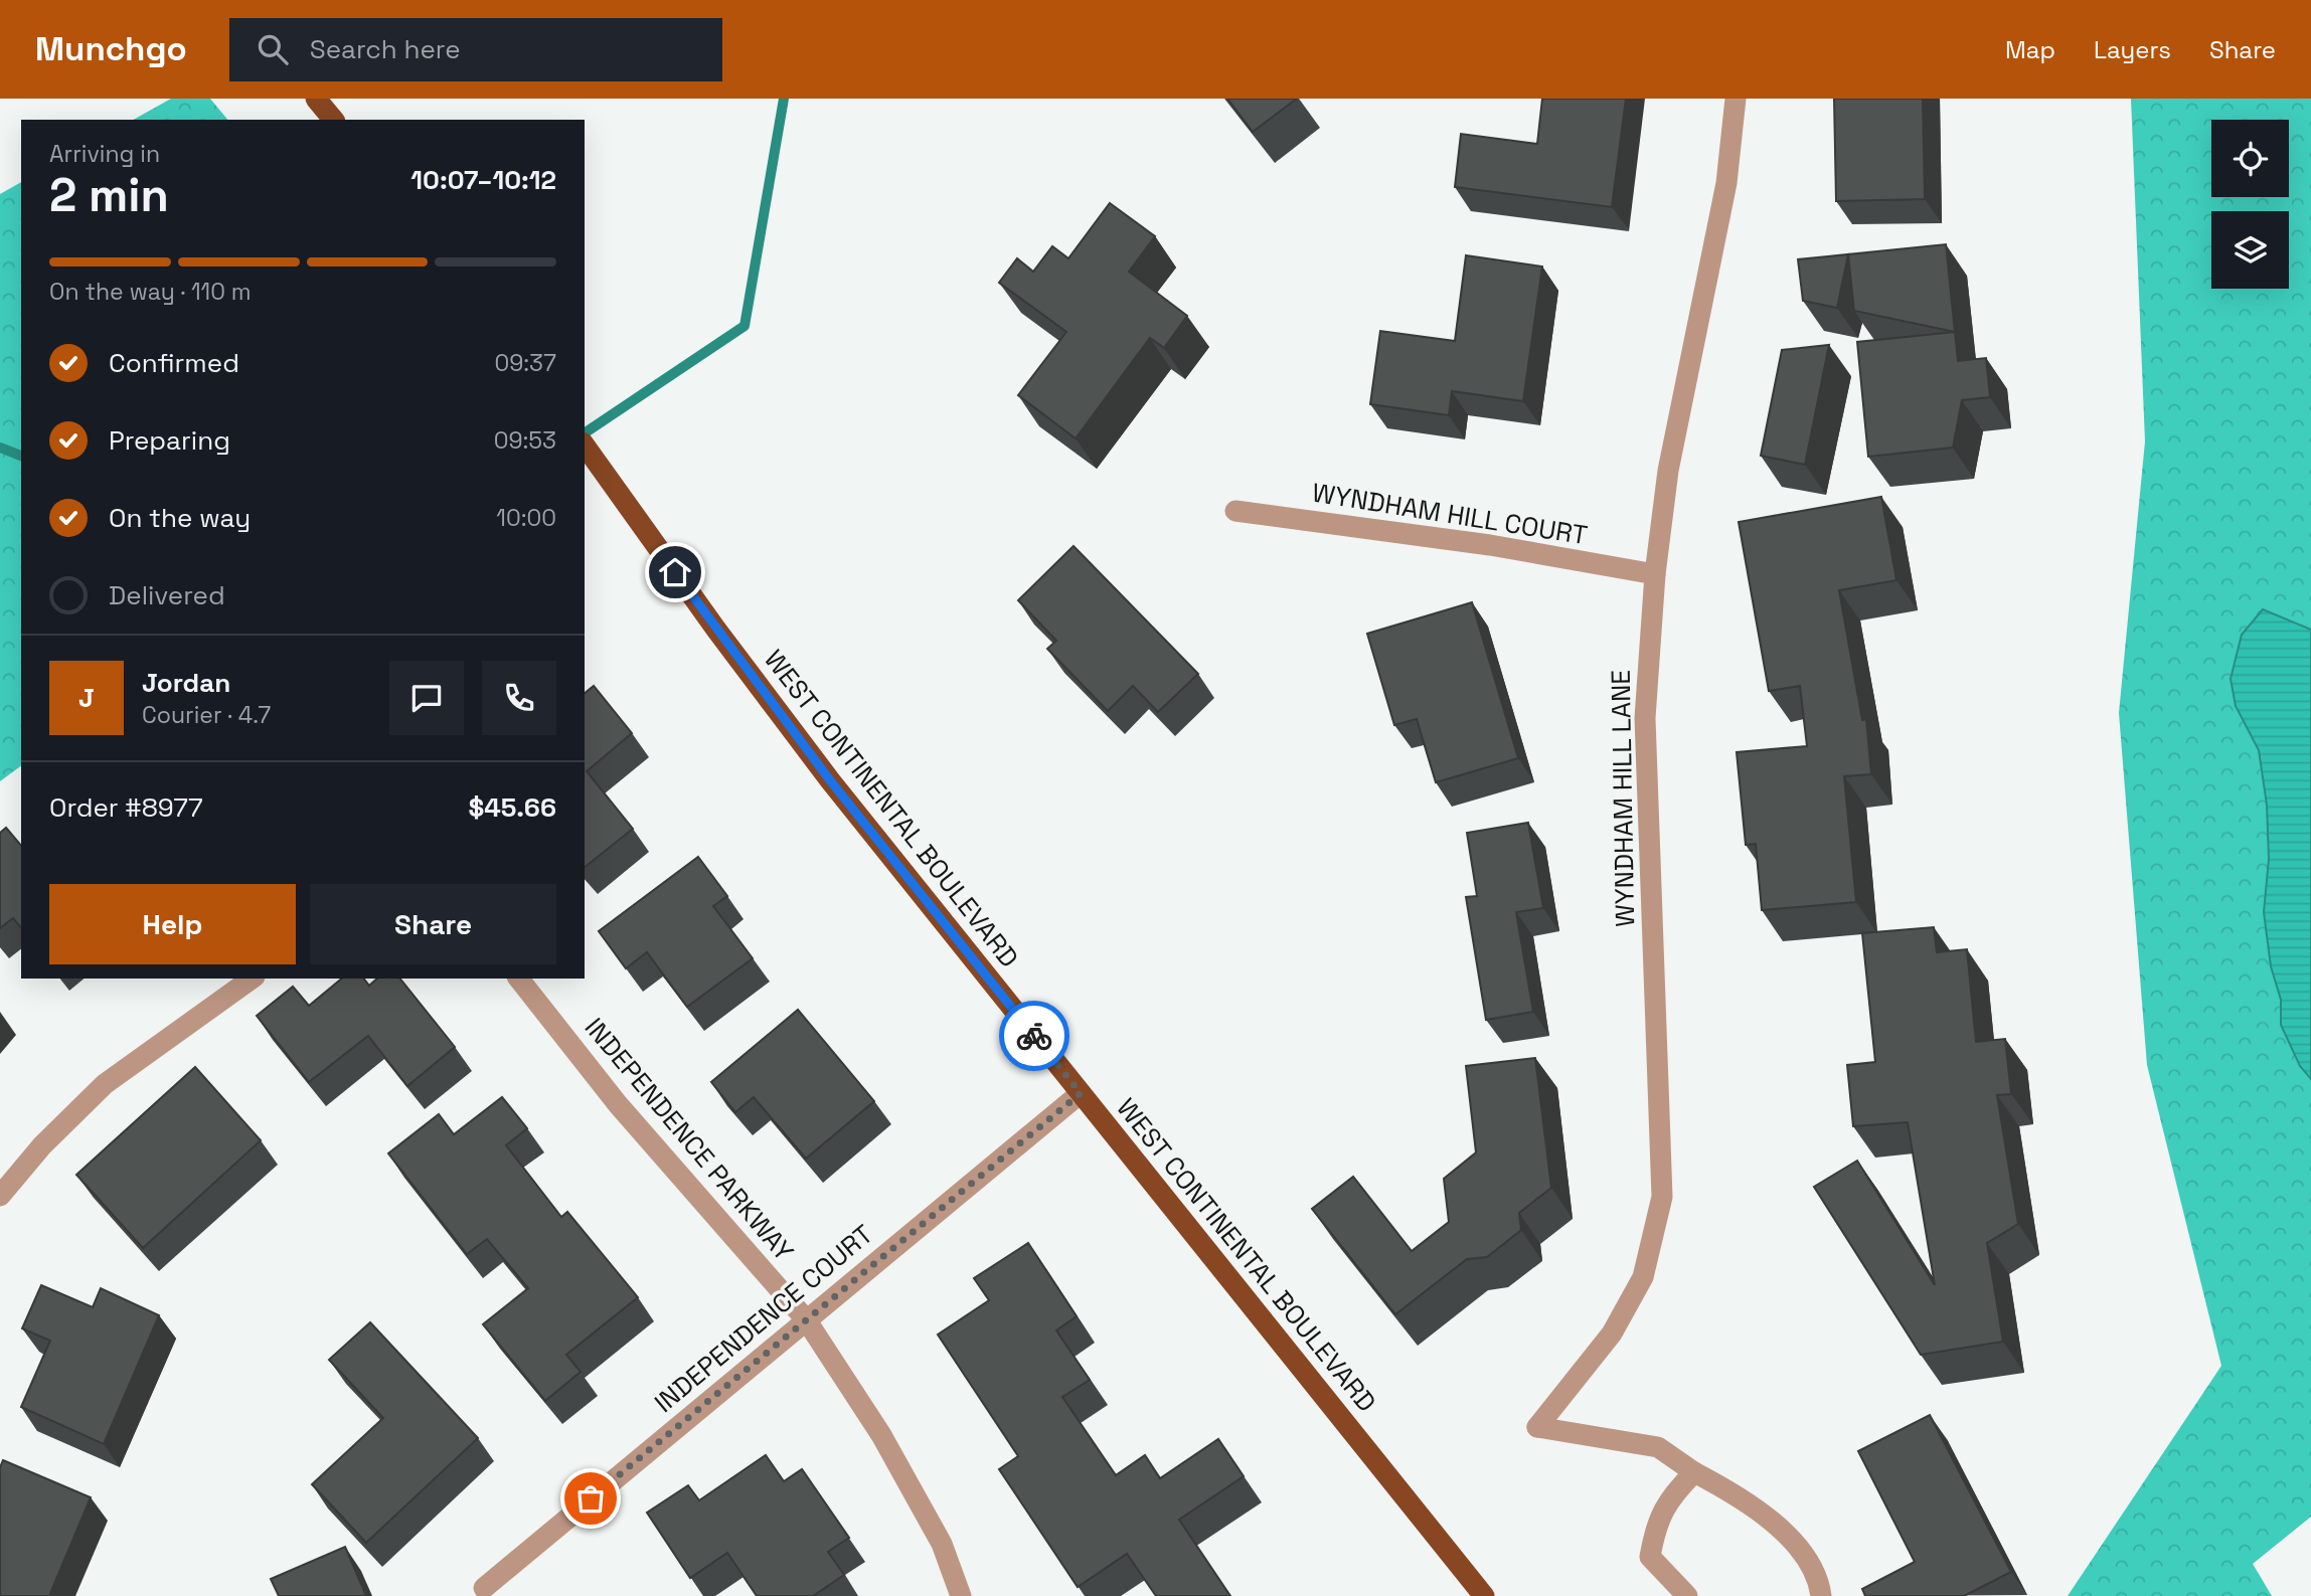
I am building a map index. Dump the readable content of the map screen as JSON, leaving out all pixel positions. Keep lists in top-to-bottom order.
{
  "streets": {
    "main road": ["WEST CONTINENTAL BOULEVARD"],
    "street": [
      "WYNDHAM HILL COURT",
      "WYNDHAM HILL LANE",
      "INDEPENDENCE PARKWAY",
      "INDEPENDENCE COURT"
    ]
  },
  "crossings": [
    ["WYNDHAM HILL COURT", "WYNDHAM HILL LANE"],
    ["WEST CONTINENTAL BOULEVARD", "INDEPENDENCE COURT"],
    ["INDEPENDENCE PARKWAY", "INDEPENDENCE COURT"]
  ],
  "page": {
    "header": "Munchgo",
    "search": "Search here",
    "nav": ["Map", "Layers", "Share"],
    "heading": ["2 min", "Arriving in", "10:07–10:12"],
    "panel": [
      "Jordan",
      "Courier · 4.7",
      "Order #8977",
      "$45.66"
    ],
    "bar": "On the way · 110 m",
    "list": [
      ["Confirmed", "09:37"],
      ["Preparing", "09:53"],
      ["On the way", "10:00"],
      "Delivered"
    ],
    "round": "J",
    "buttons": ["Help", "Share"]
  }
}
